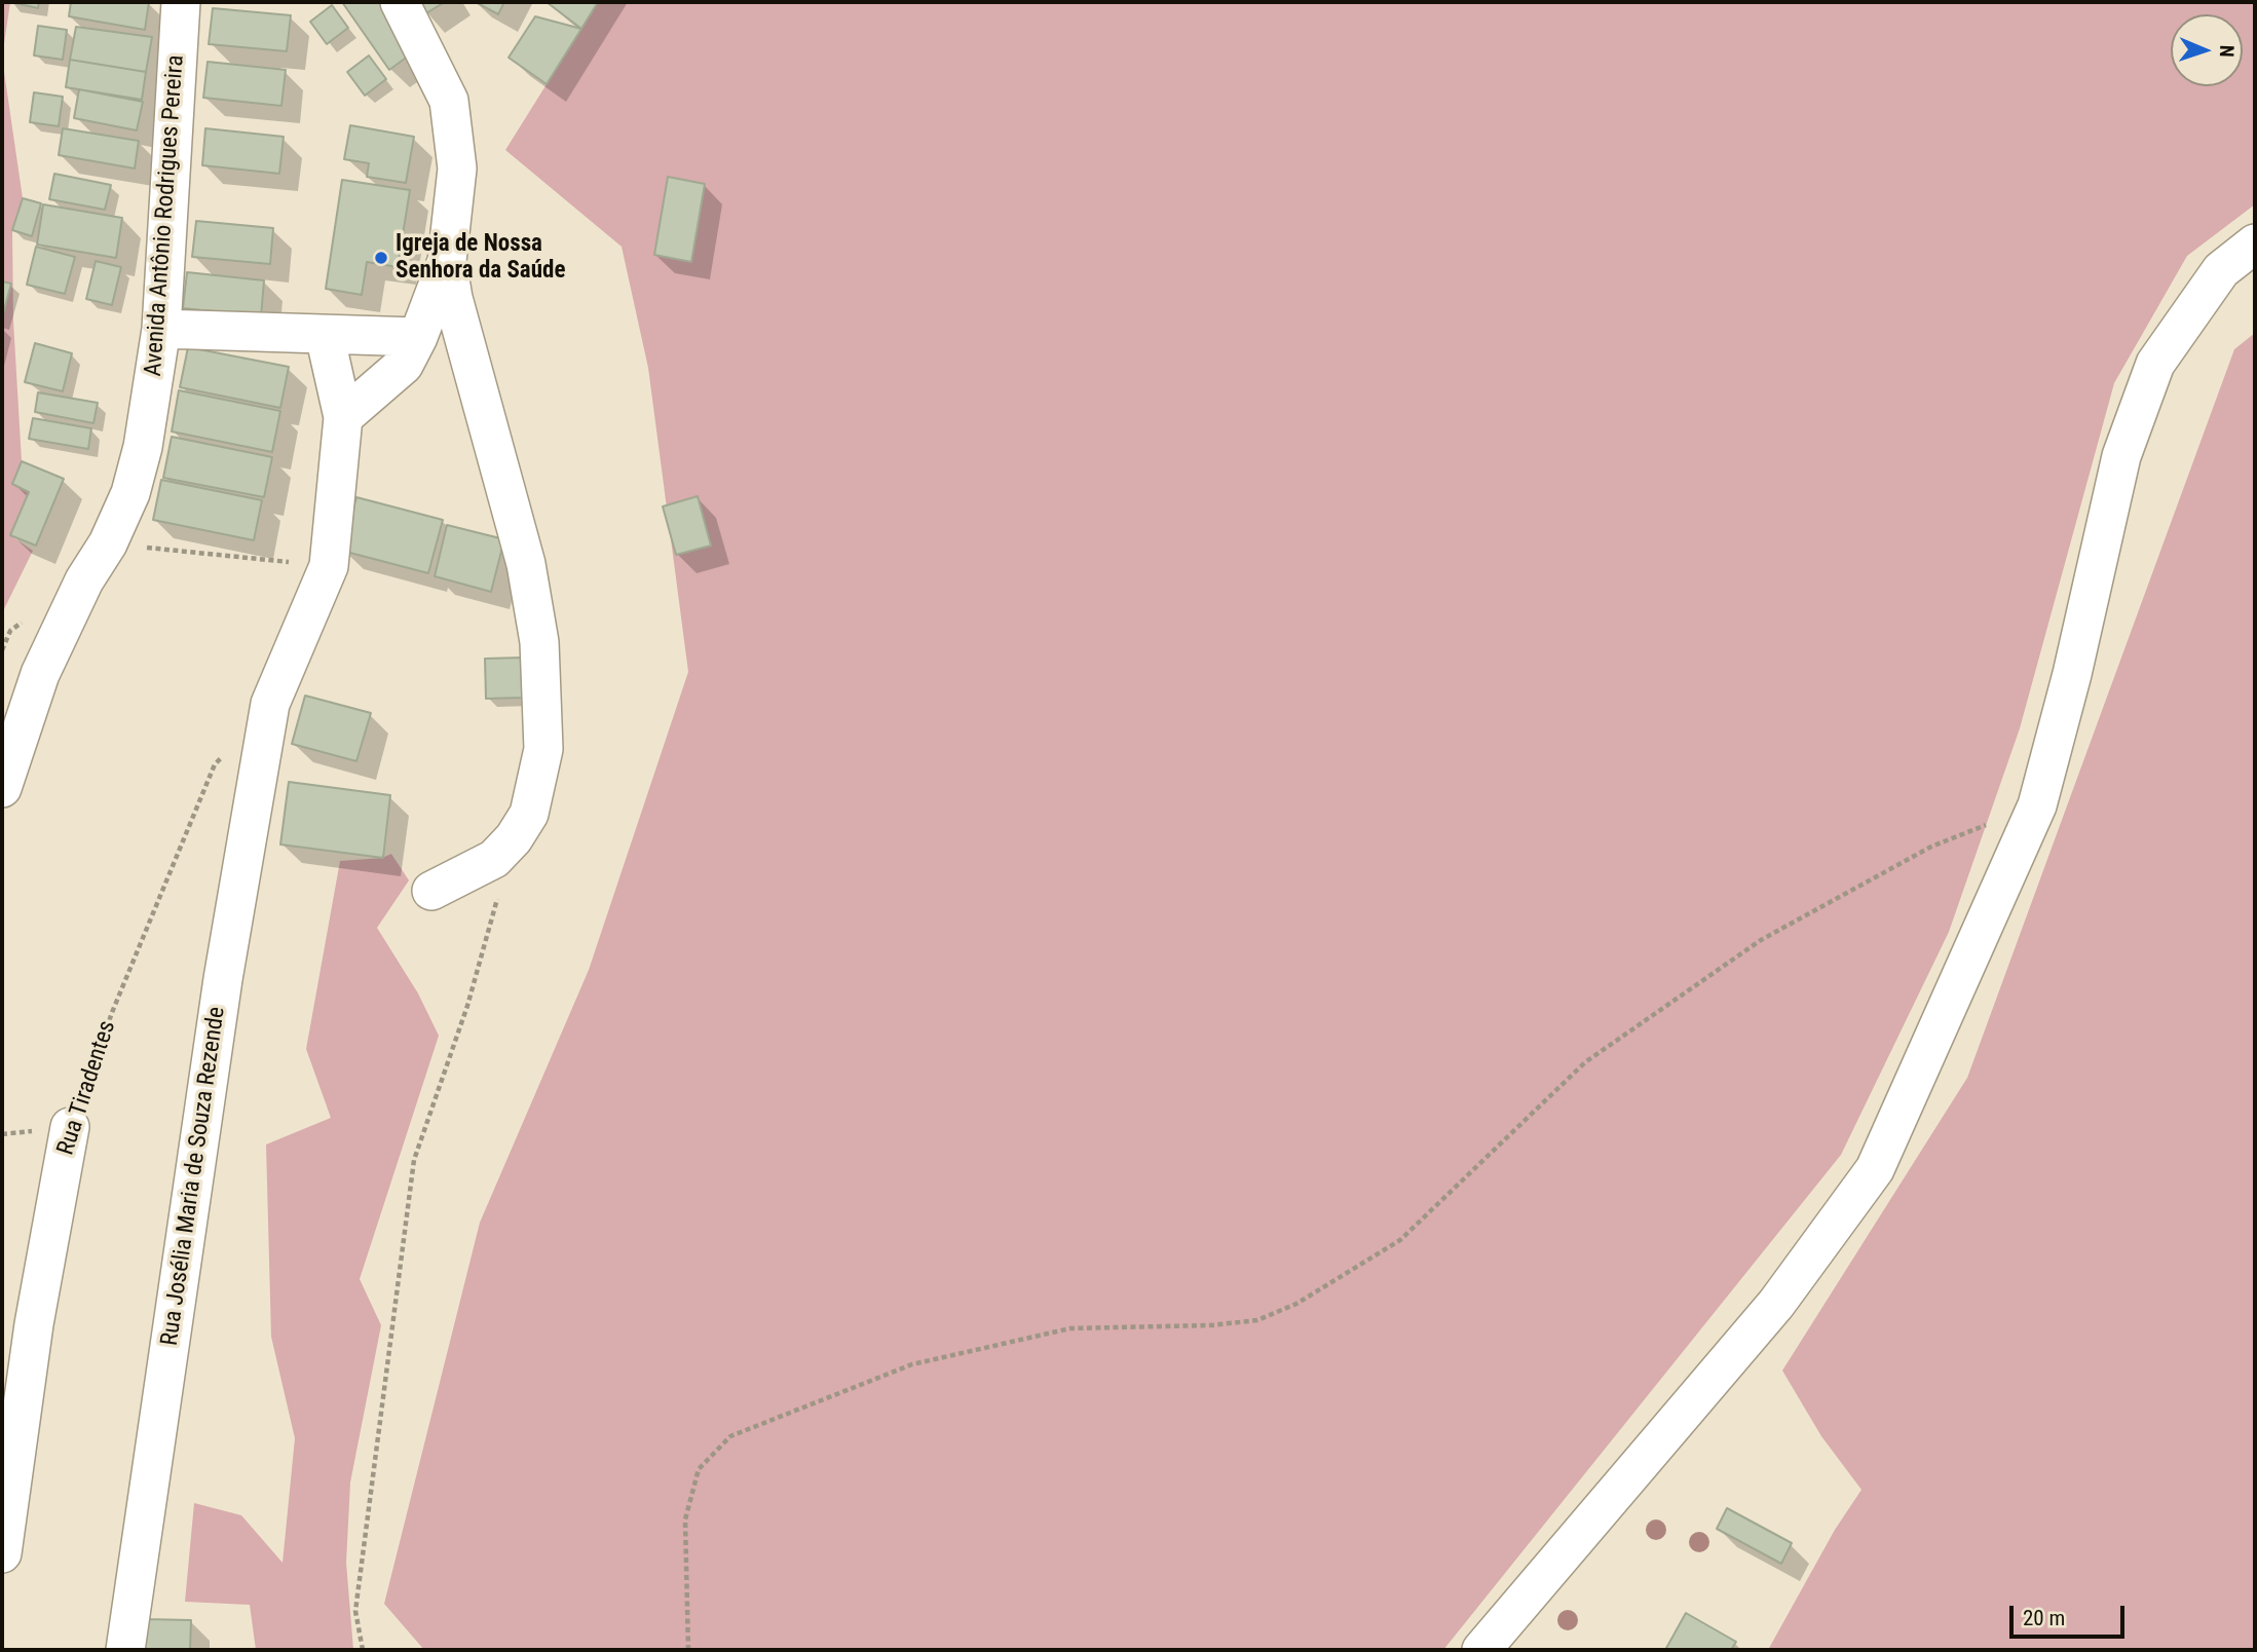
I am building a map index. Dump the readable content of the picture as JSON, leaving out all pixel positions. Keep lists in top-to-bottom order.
{
  "streets": {
    "street": ["Avenida Antônio Rodrigues Pereira", "Rua Tiradentes", "Rua Josélia Maria de Souza Rezende"]
  },
  "places": ["Igreja de Nossa Senhora da Saúde"],
  "scale_bar": "20 m",
  "north": "right"
}
